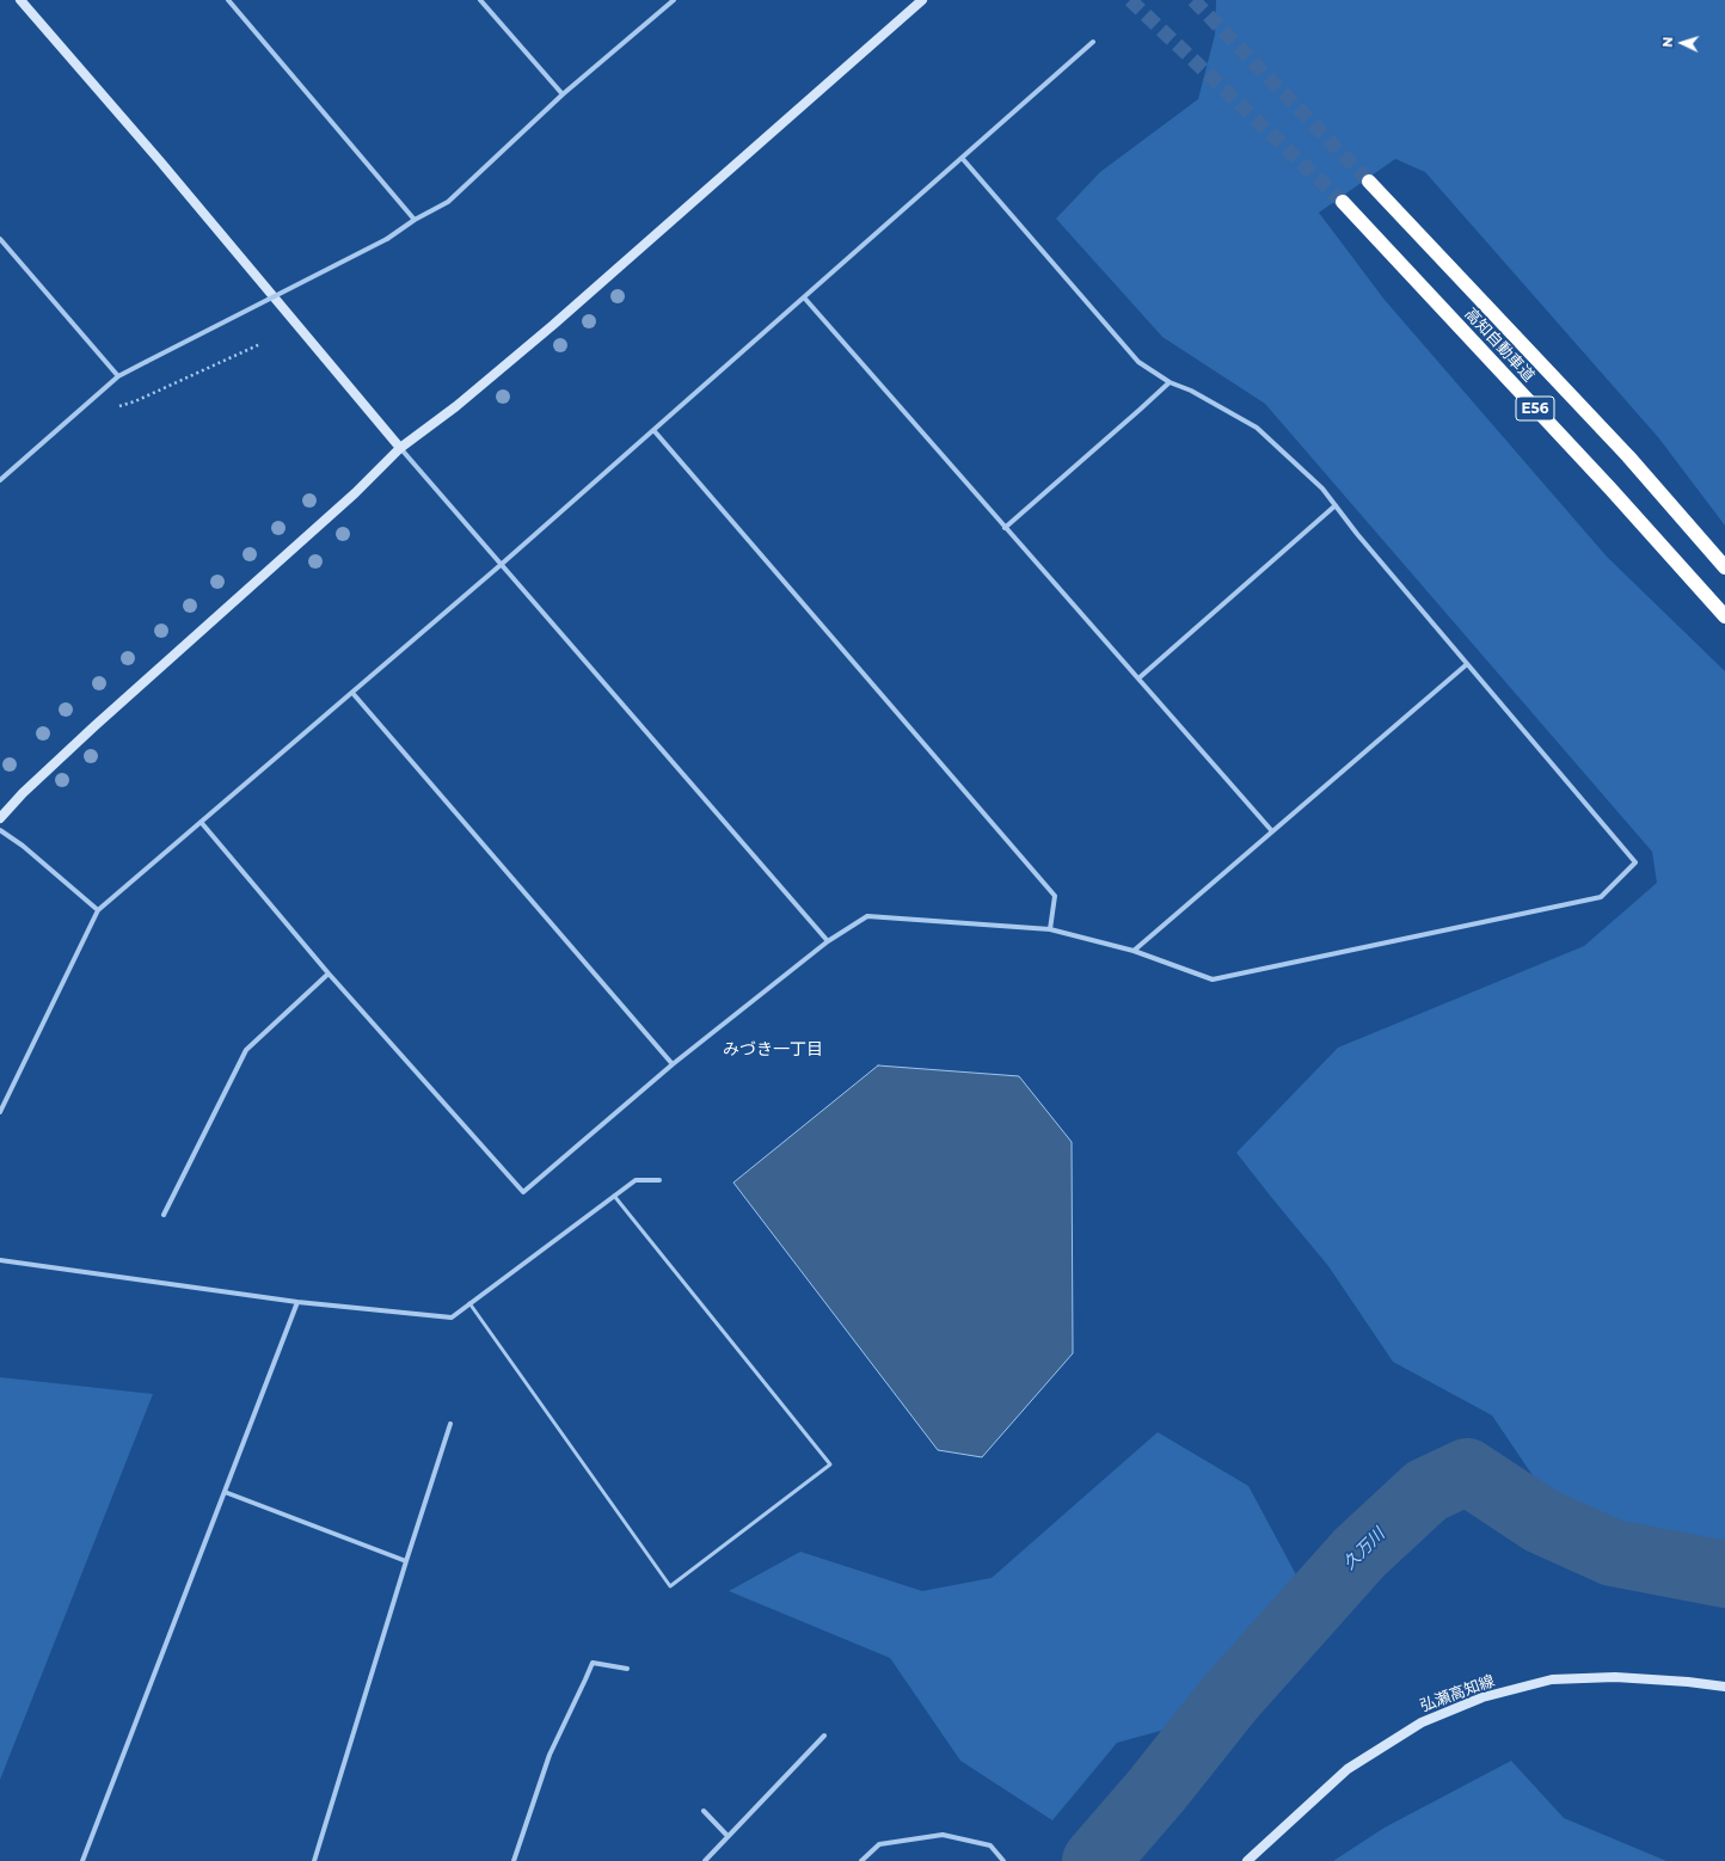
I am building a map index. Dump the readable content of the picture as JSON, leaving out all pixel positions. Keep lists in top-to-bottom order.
{
  "streets": {
    "highway": ["高知自動車道", "E56"],
    "street": ["弘瀬高知線"]
  },
  "districts": ["みづき一丁目"],
  "water": ["久万川"],
  "north": "left"
}
